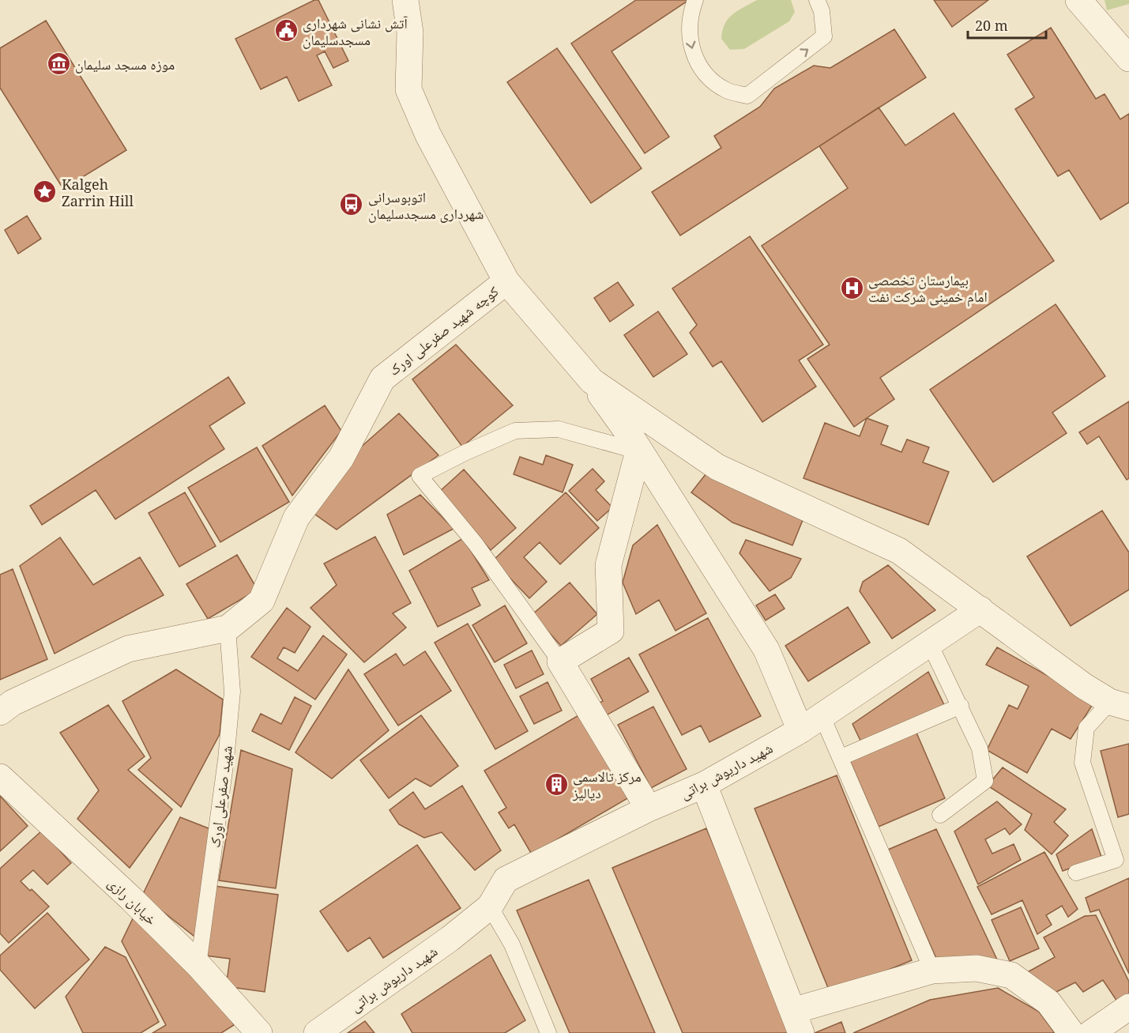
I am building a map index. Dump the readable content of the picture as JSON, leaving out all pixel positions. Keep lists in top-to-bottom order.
{
  "streets": {
    "street": ["کوچه شهید صفرعلی اورک", "شهید داریوش براتی", "خیابان رازی"],
    "lane": ["شهید صفرعلی اورک"]
  },
  "crossings": [
    ["کوچه شهید صفرعلی اورک", "شهید صفرعلی اورک"],
    ["شهید صفرعلی اورک", "خیابان رازی"]
  ],
  "places": {
    "public building": ["آتش نشانی شهرداری مسجدسلیمان"],
    "museum": ["موزه مسجد سلیمان"],
    "place": ["Kalgeh Zarrin Hill"],
    "bus stop": ["اتوبوسرانی شهرداری مسجدسلیمان"],
    "hospital": ["بیمارستان تخصصی امام خمینی شرکت نفت"],
    "building": ["مرکز تالاسمی دیالیز"]
  },
  "scale_bar": "20 m"
}
